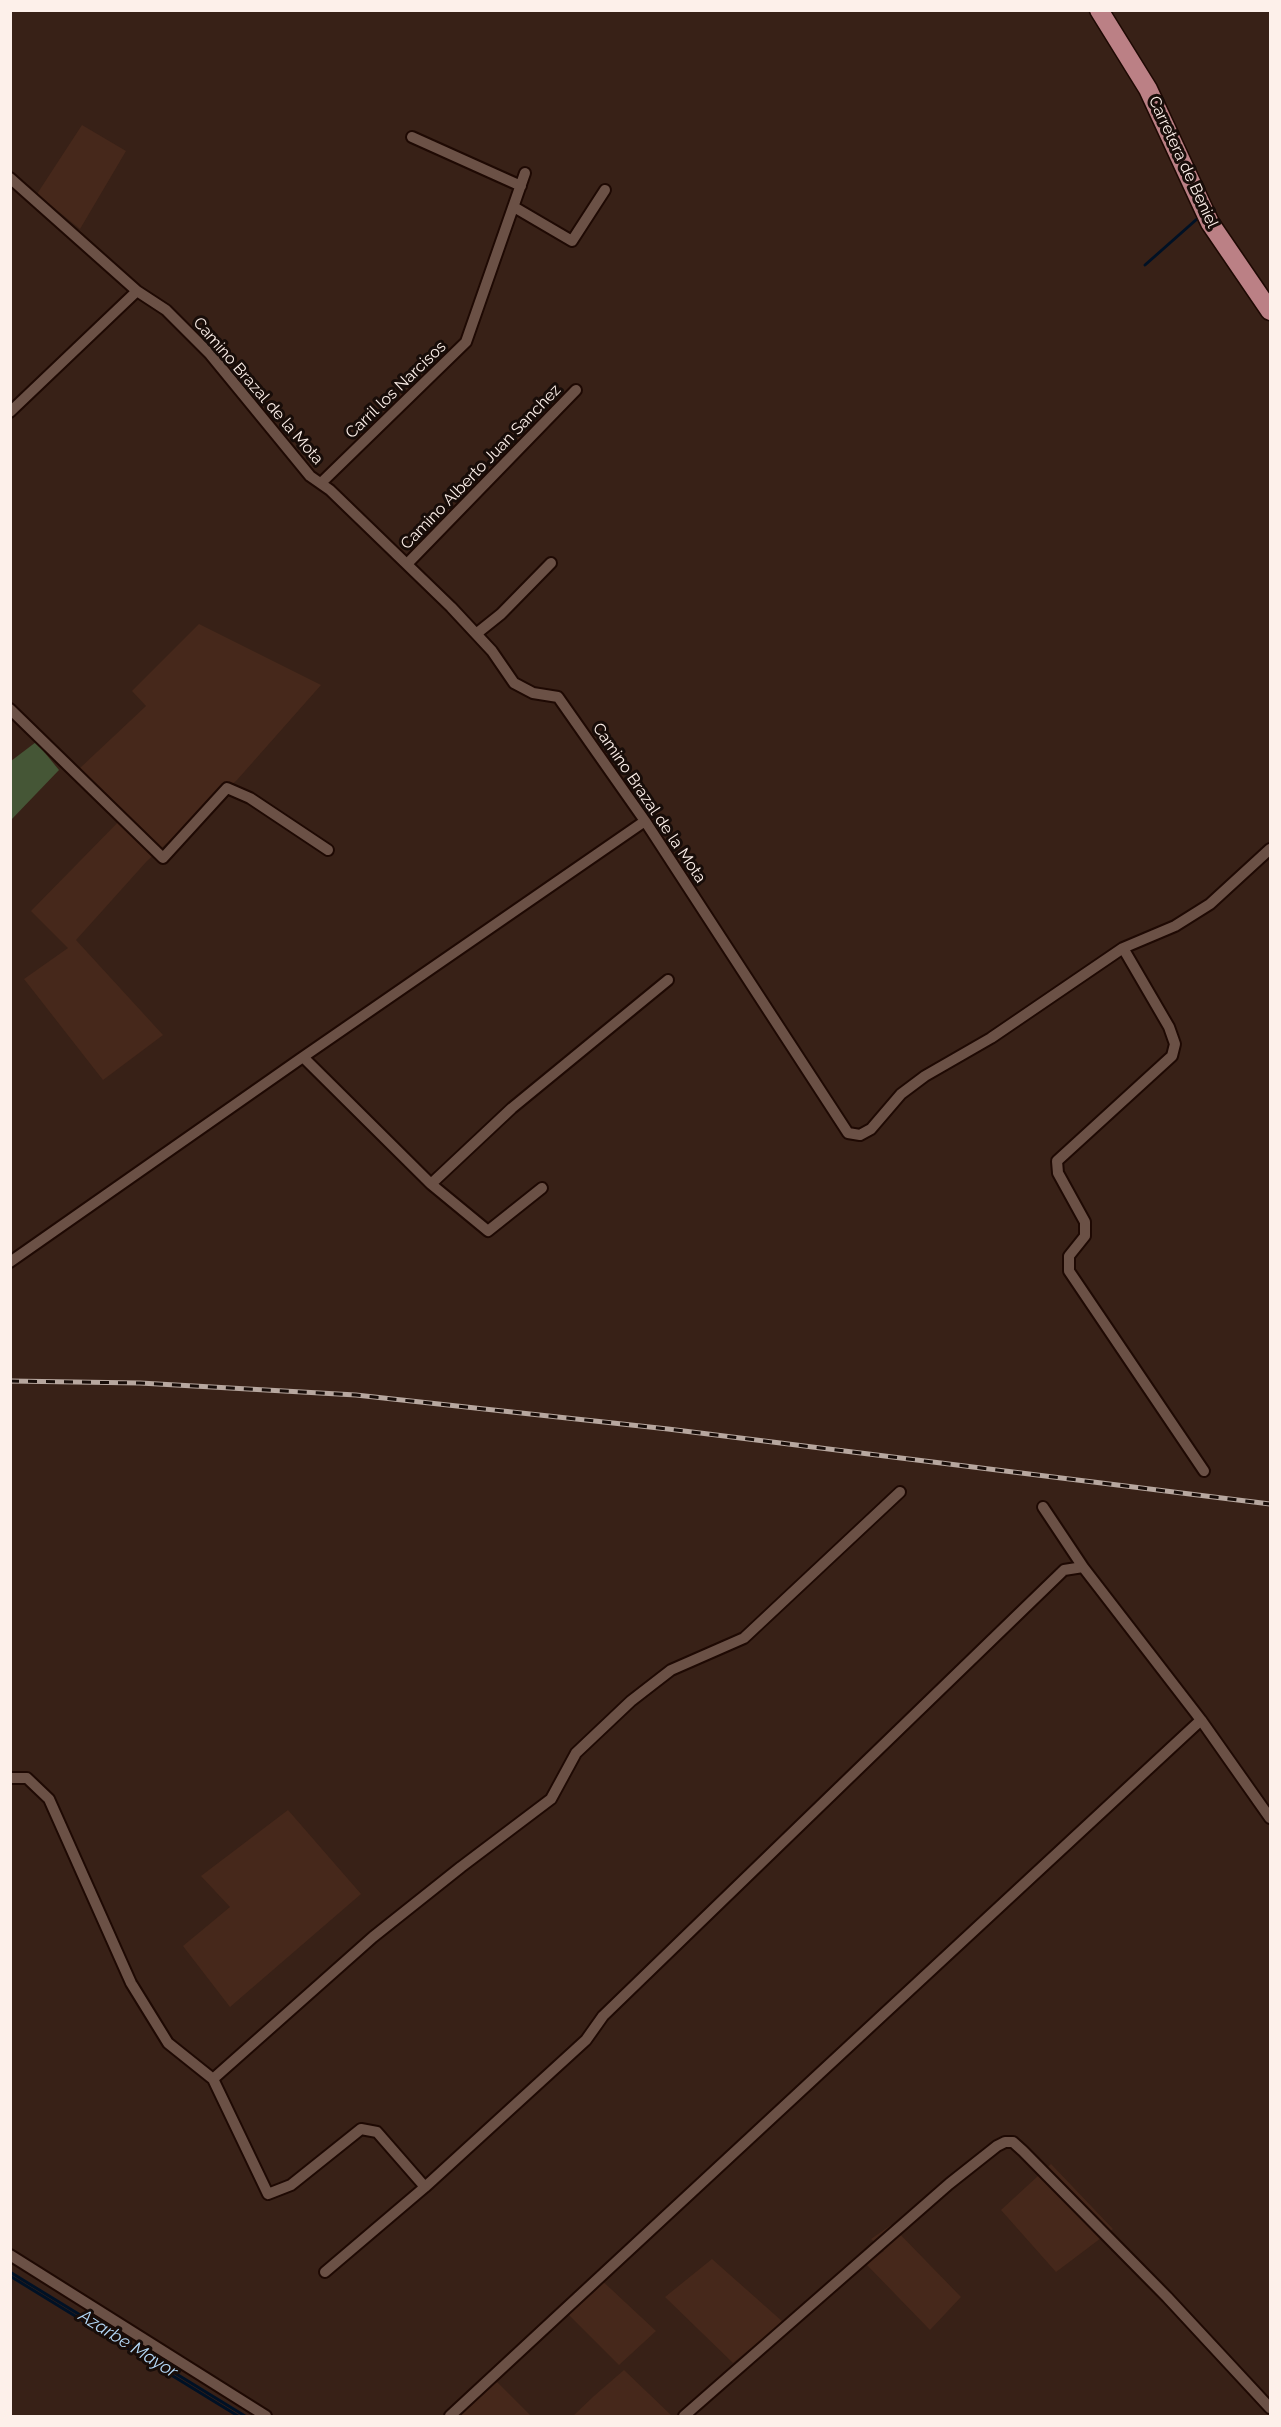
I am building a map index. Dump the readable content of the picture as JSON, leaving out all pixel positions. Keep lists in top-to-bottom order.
{
  "streets": {
    "main road": ["Carretera de Beniel"],
    "street": ["Carril los Narcisos", "Camino Brazal de la Mota", "Camino Alberto Juan Sanchez"]
  },
  "crossings": [
    ["Carril los Narcisos", "Camino Brazal de la Mota"],
    ["Camino Brazal de la Mota", "Camino Alberto Juan Sanchez"]
  ],
  "water": ["Azarbe Mayor"]
}
